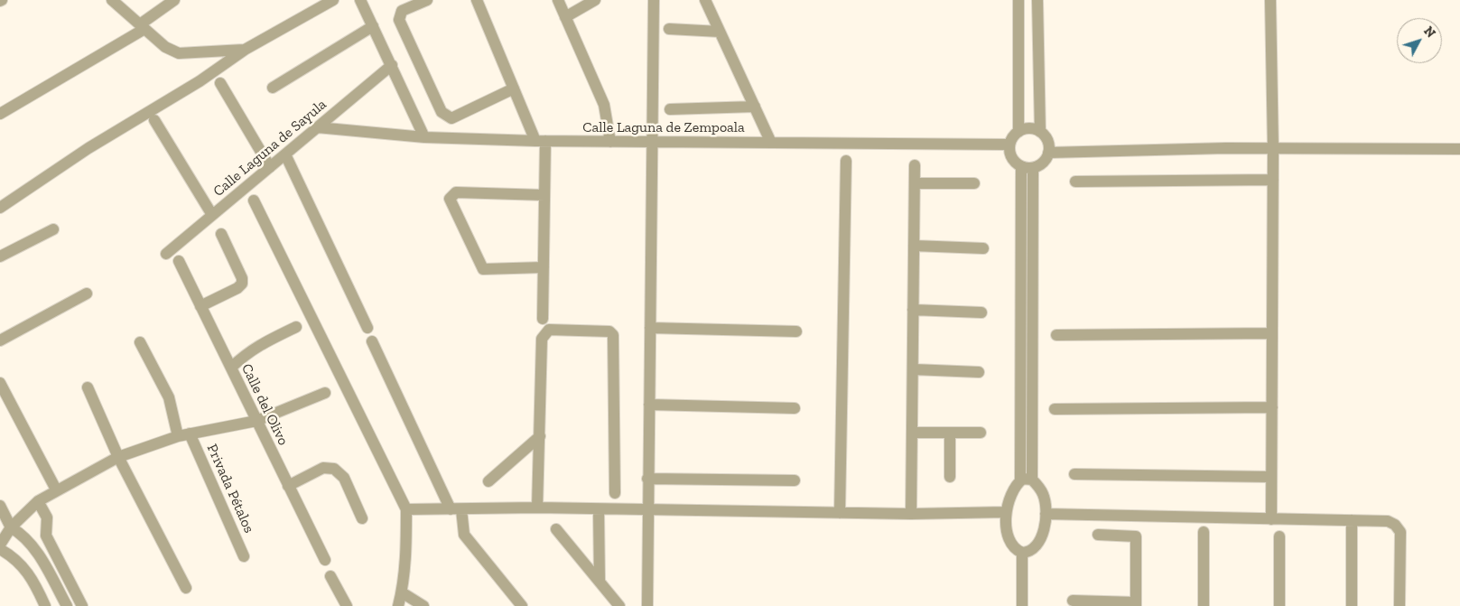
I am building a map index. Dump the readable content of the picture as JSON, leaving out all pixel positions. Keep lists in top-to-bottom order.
{
  "streets": {
    "street": [
      "Calle Laguna de Zempoala",
      "Calle Laguna de Sayula",
      "Calle del Olivo",
      "Privada Pétalos"
    ]
  },
  "crossings": [
    ["Calle Laguna de Zempoala", "Calle Laguna de Sayula"]
  ],
  "north": "top right"
}
